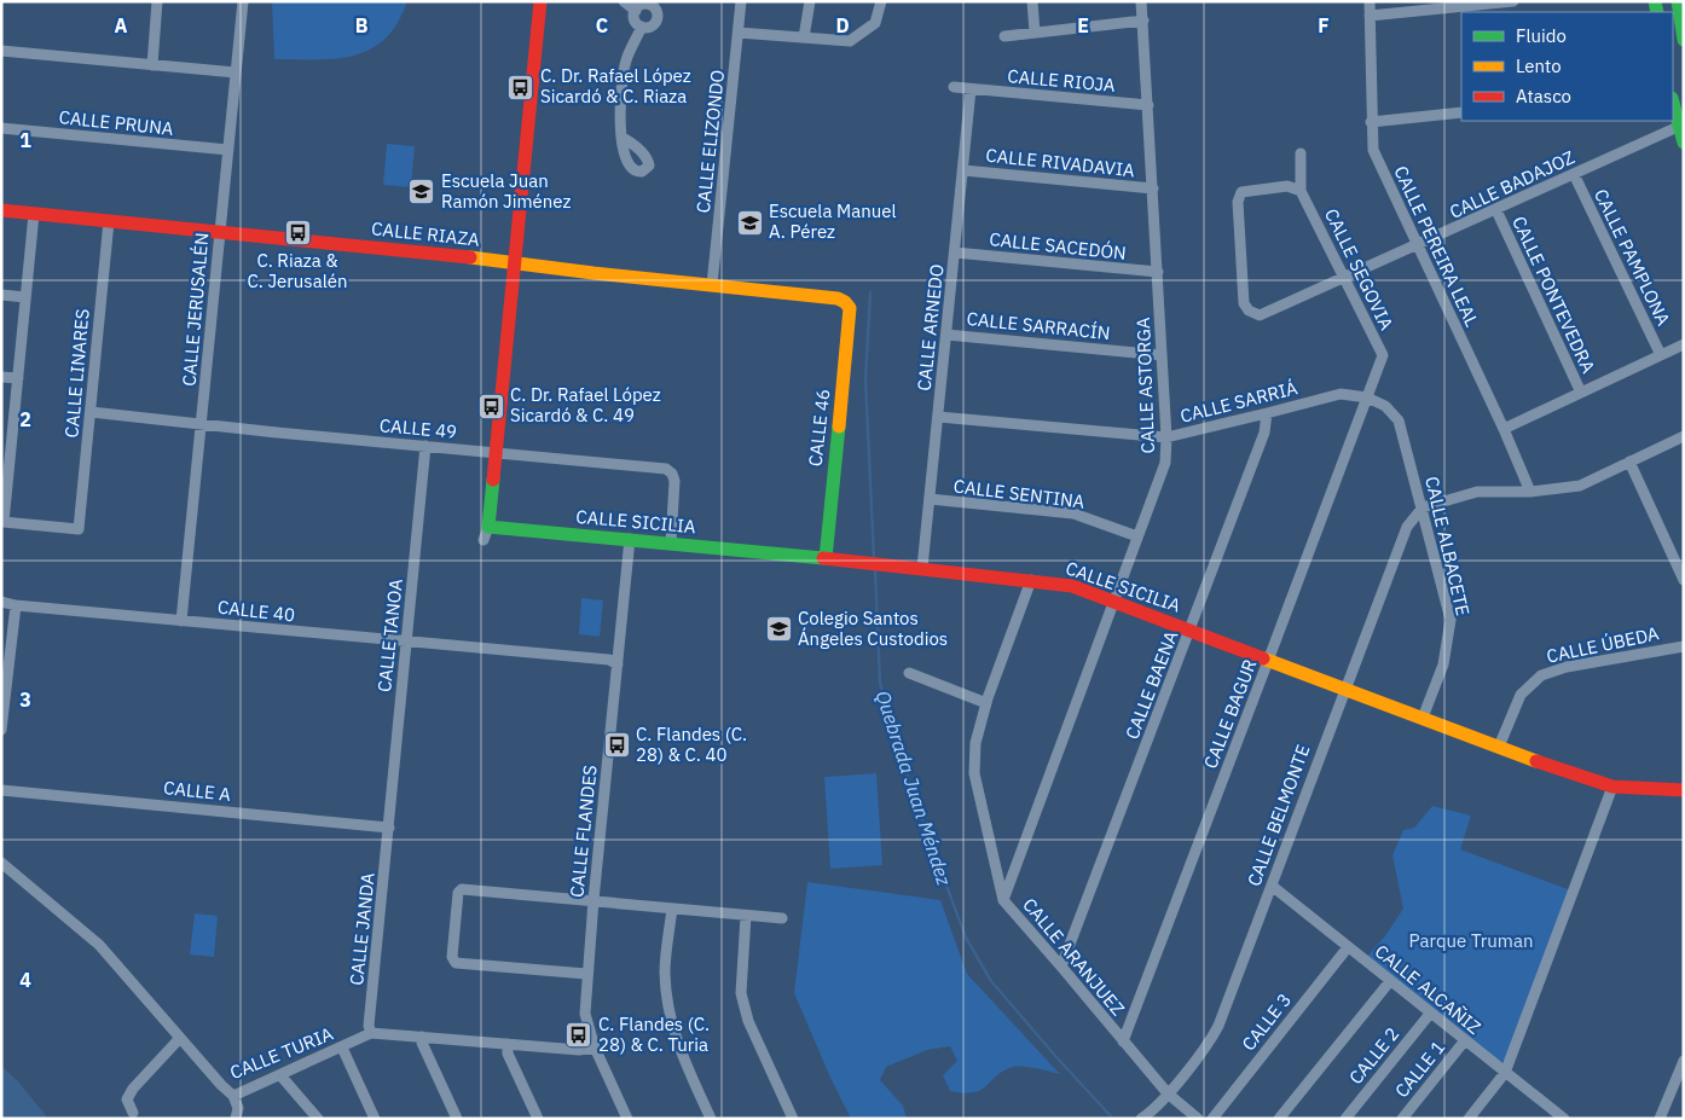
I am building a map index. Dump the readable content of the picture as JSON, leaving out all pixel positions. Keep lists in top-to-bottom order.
{
  "streets": {
    "street": [
      "CALLE RIOJA",
      "CALLE PRUNA",
      "CALLE ELIZONDO",
      "CALLE RIVADAVIA",
      "CALLE BADAJOZ",
      "CALLE RIAZA",
      "CALLE SACEDÓN",
      "CALLE PEREIRA LEAL",
      "CALLE PAMPLONA",
      "CALLE SEGOVIA",
      "CALLE PONTEVEDRA",
      "CALLE JERUSALÉN",
      "CALLE SARRACÍN",
      "CALLE ARNEDO",
      "CALLE LINARES",
      "CALLE ASTORGA",
      "CALLE SARRIÁ",
      "CALLE 46",
      "CALLE 49",
      "CALLE SENTINA",
      "CALLE SICILIA",
      "CALLE ALBACETE",
      "CALLE 40",
      "CALLE TANOA",
      "CALLE ÚBEDA",
      "CALLE BAENA",
      "CALLE BAGUR",
      "CALLE A",
      "CALLE BELMONTE",
      "CALLE FLANDES",
      "CALLE JANDA",
      "CALLE ARANJUEZ",
      "CALLE ALCAÑIZ",
      "CALLE 3",
      "CALLE TURIA",
      "CALLE 2",
      "CALLE 1"
    ]
  },
  "crossings": [
    ["CALLE RIOJA", "CALLE ARNEDO"],
    ["CALLE RIOJA", "CALLE ASTORGA"],
    ["CALLE PRUNA", "CALLE JERUSALÉN"],
    ["CALLE ELIZONDO", "CALLE RIAZA"],
    ["CALLE RIVADAVIA", "CALLE ARNEDO"],
    ["CALLE RIVADAVIA", "CALLE ASTORGA"],
    ["CALLE BADAJOZ", "CALLE PEREIRA LEAL"],
    ["CALLE BADAJOZ", "CALLE PAMPLONA"],
    ["CALLE BADAJOZ", "CALLE SEGOVIA"],
    ["CALLE BADAJOZ", "CALLE PONTEVEDRA"],
    ["CALLE RIAZA", "CALLE JERUSALÉN"],
    ["CALLE RIAZA", "CALLE LINARES"],
    ["CALLE RIAZA", "CALLE 46"],
    ["CALLE SACEDÓN", "CALLE ARNEDO"],
    ["CALLE SACEDÓN", "CALLE ASTORGA"],
    ["CALLE SEGOVIA", "CALLE SARRIÁ"],
    ["CALLE SEGOVIA", "CALLE ALBACETE"],
    ["CALLE SEGOVIA", "CALLE BAGUR"],
    ["CALLE JERUSALÉN", "CALLE 49"],
    ["CALLE JERUSALÉN", "CALLE 40"],
    ["CALLE SARRACÍN", "CALLE ARNEDO"],
    ["CALLE SARRACÍN", "CALLE ASTORGA"],
    ["CALLE ARNEDO", "CALLE SARRIÁ"],
    ["CALLE ARNEDO", "CALLE SENTINA"],
    ["CALLE ARNEDO", "CALLE SICILIA"],
    ["CALLE LINARES", "CALLE 49"],
    ["CALLE ASTORGA", "CALLE SARRIÁ"],
    ["CALLE ASTORGA", "CALLE SENTINA"],
    ["CALLE ASTORGA", "CALLE SICILIA"],
    ["CALLE ASTORGA", "CALLE ARANJUEZ"],
    ["CALLE SARRIÁ", "CALLE ALBACETE"],
    ["CALLE SARRIÁ", "CALLE BAENA"],
    ["CALLE SARRIÁ", "CALLE BAGUR"],
    ["CALLE 46", "CALLE SICILIA"],
    ["CALLE 49", "CALLE SICILIA"],
    ["CALLE 49", "CALLE TANOA"],
    ["CALLE SICILIA", "CALLE ALBACETE"],
    ["CALLE SICILIA", "CALLE ÚBEDA"],
    ["CALLE SICILIA", "CALLE BAENA"],
    ["CALLE SICILIA", "CALLE BAGUR"],
    ["CALLE SICILIA", "CALLE BELMONTE"],
    ["CALLE SICILIA", "CALLE FLANDES"],
    ["CALLE SICILIA", "CALLE ARANJUEZ"],
    ["CALLE ALBACETE", "CALLE BAGUR"],
    ["CALLE ALBACETE", "CALLE BELMONTE"],
    ["CALLE 40", "CALLE TANOA"],
    ["CALLE 40", "CALLE FLANDES"],
    ["CALLE TANOA", "CALLE A"],
    ["CALLE TANOA", "CALLE JANDA"],
    ["CALLE BAENA", "CALLE ARANJUEZ"],
    ["CALLE BAGUR", "CALLE ARANJUEZ"],
    ["CALLE A", "CALLE JANDA"],
    ["CALLE BELMONTE", "CALLE ARANJUEZ"],
    ["CALLE BELMONTE", "CALLE ALCAÑIZ"],
    ["CALLE JANDA", "CALLE TURIA"],
    ["CALLE ALCAÑIZ", "CALLE 3"],
    ["CALLE ALCAÑIZ", "CALLE 2"],
    ["CALLE ALCAÑIZ", "CALLE 1"]
  ],
  "water": ["Quebrada Juan Méndez"],
  "parks": ["Parque Truman"],
  "places": {
    "bus stop": [
      "C. Dr. Rafael López Sicardó & C. Riaza",
      "C. Riaza & C. Jerusalén",
      "C. Dr. Rafael López Sicardó & C. 49",
      "C. Flandes (C. 28) & C. 40",
      "C. Flandes (C. 28) & C. Turia"
    ],
    "school or university": ["Escuela Juan Ramón Jiménez", "Escuela Manuel A. Pérez", "Colegio Santos Ángeles Custodios"]
  },
  "legend": ["Fluido", "Lento", "Atasco"],
  "grid": {
    "columns": [
      "A",
      "B",
      "C",
      "D",
      "E",
      "F"
    ],
    "rows": [
      "1",
      "2",
      "3",
      "4"
    ]
  }
}
